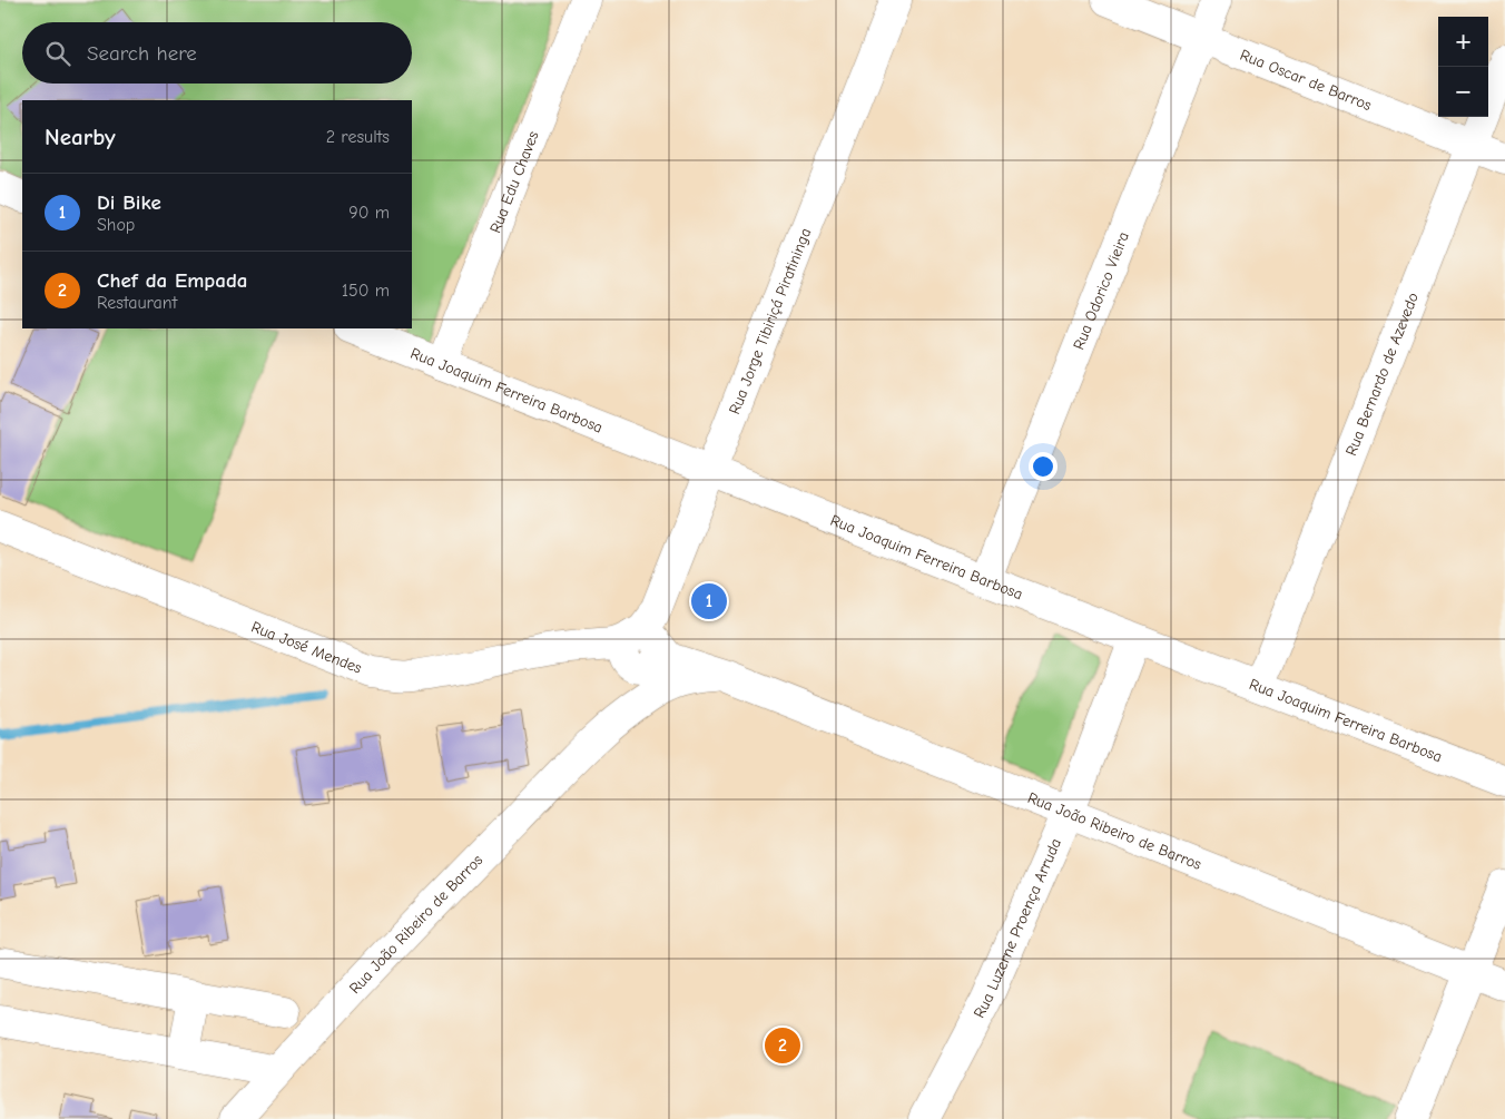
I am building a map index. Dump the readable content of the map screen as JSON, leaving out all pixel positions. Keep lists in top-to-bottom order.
{
  "streets": {
    "street": [
      "Rua Oscar de Barros",
      "Rua Edu Chaves",
      "Rua Odorico Vieira",
      "Rua Jorge Tibiriçá Piratininga",
      "Rua Bernardo de Azevedo",
      "Rua Joaquim Ferreira Barbosa",
      "Rua José Mendes",
      "Rua João Ribeiro de Barros",
      "Rua Luzerne Proença Arruda"
    ]
  },
  "crossings": [
    ["Rua Oscar de Barros", "Rua Odorico Vieira"],
    ["Rua Oscar de Barros", "Rua Bernardo de Azevedo"],
    ["Rua Edu Chaves", "Rua Joaquim Ferreira Barbosa"],
    ["Rua Odorico Vieira", "Rua Joaquim Ferreira Barbosa"],
    ["Rua Jorge Tibiriçá Piratininga", "Rua Joaquim Ferreira Barbosa"],
    ["Rua Jorge Tibiriçá Piratininga", "Rua José Mendes"],
    ["Rua Jorge Tibiriçá Piratininga", "Rua João Ribeiro de Barros"],
    ["Rua Bernardo de Azevedo", "Rua Joaquim Ferreira Barbosa"],
    ["Rua Joaquim Ferreira Barbosa", "Rua Luzerne Proença Arruda"],
    ["Rua José Mendes", "Rua João Ribeiro de Barros"],
    ["Rua João Ribeiro de Barros", "Rua Luzerne Proença Arruda"]
  ],
  "page": {
    "map_buttons": ["+", "−"],
    "search": "Search here",
    "heading": ["Nearby", "2 results"],
    "list": [
      {
        "mark": "1",
        "name": "Di Bike",
        "note": "Shop",
        "value": "90 m"
      },
      {
        "mark": "2",
        "name": "Chef da Empada",
        "note": "Restaurant",
        "value": "150 m"
      }
    ],
    "pins": ["1", "2"]
  }
}
